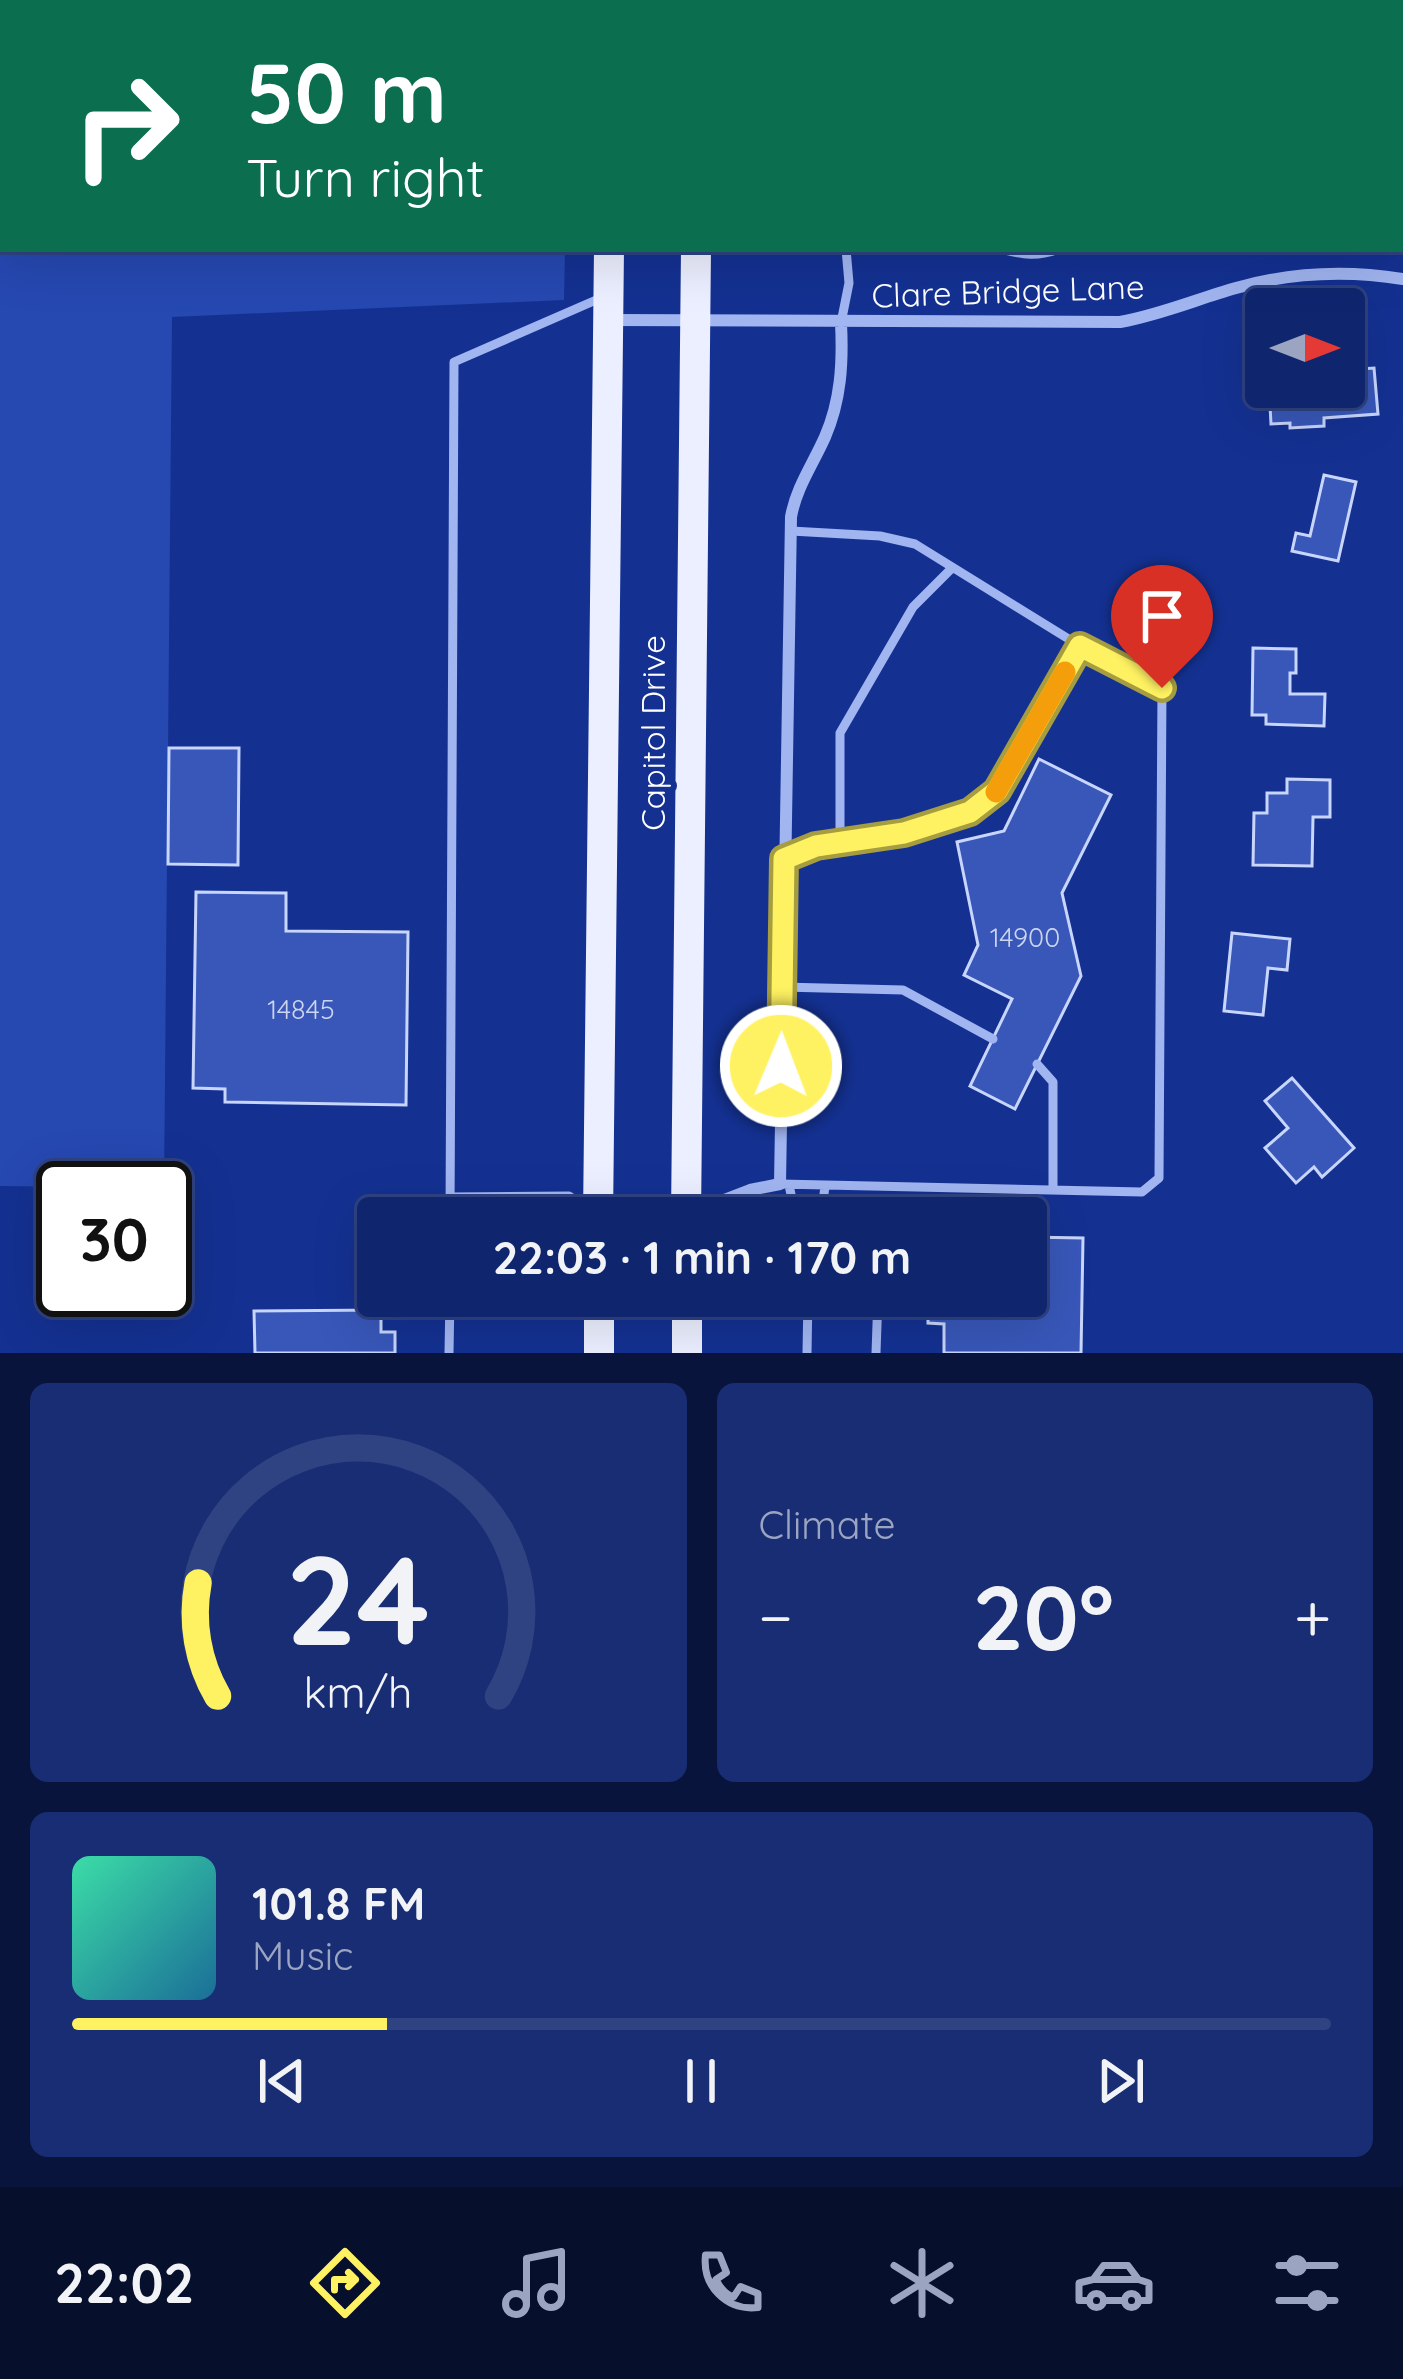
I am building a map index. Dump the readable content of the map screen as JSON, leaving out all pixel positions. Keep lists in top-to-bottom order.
{
  "streets": {
    "main road": ["Capitol Drive"],
    "street": ["Clare Bridge Lane"]
  },
  "crossings": [
    ["Clare Bridge Lane", "Capitol Drive"]
  ],
  "house_numbers": ["14900", "14845"],
  "north": "right",
  "page": {
    "turn": ["50 m", "Turn right"],
    "limit": "30",
    "trip": "22:03 · 1 min · 170 m",
    "tile": "Climate",
    "heat": ["−", "20°", "+"],
    "song": ["101.8 FM", "Music"],
    "tabs": "22:02",
    "gauge": ["24", "km/h"]
  }
}
